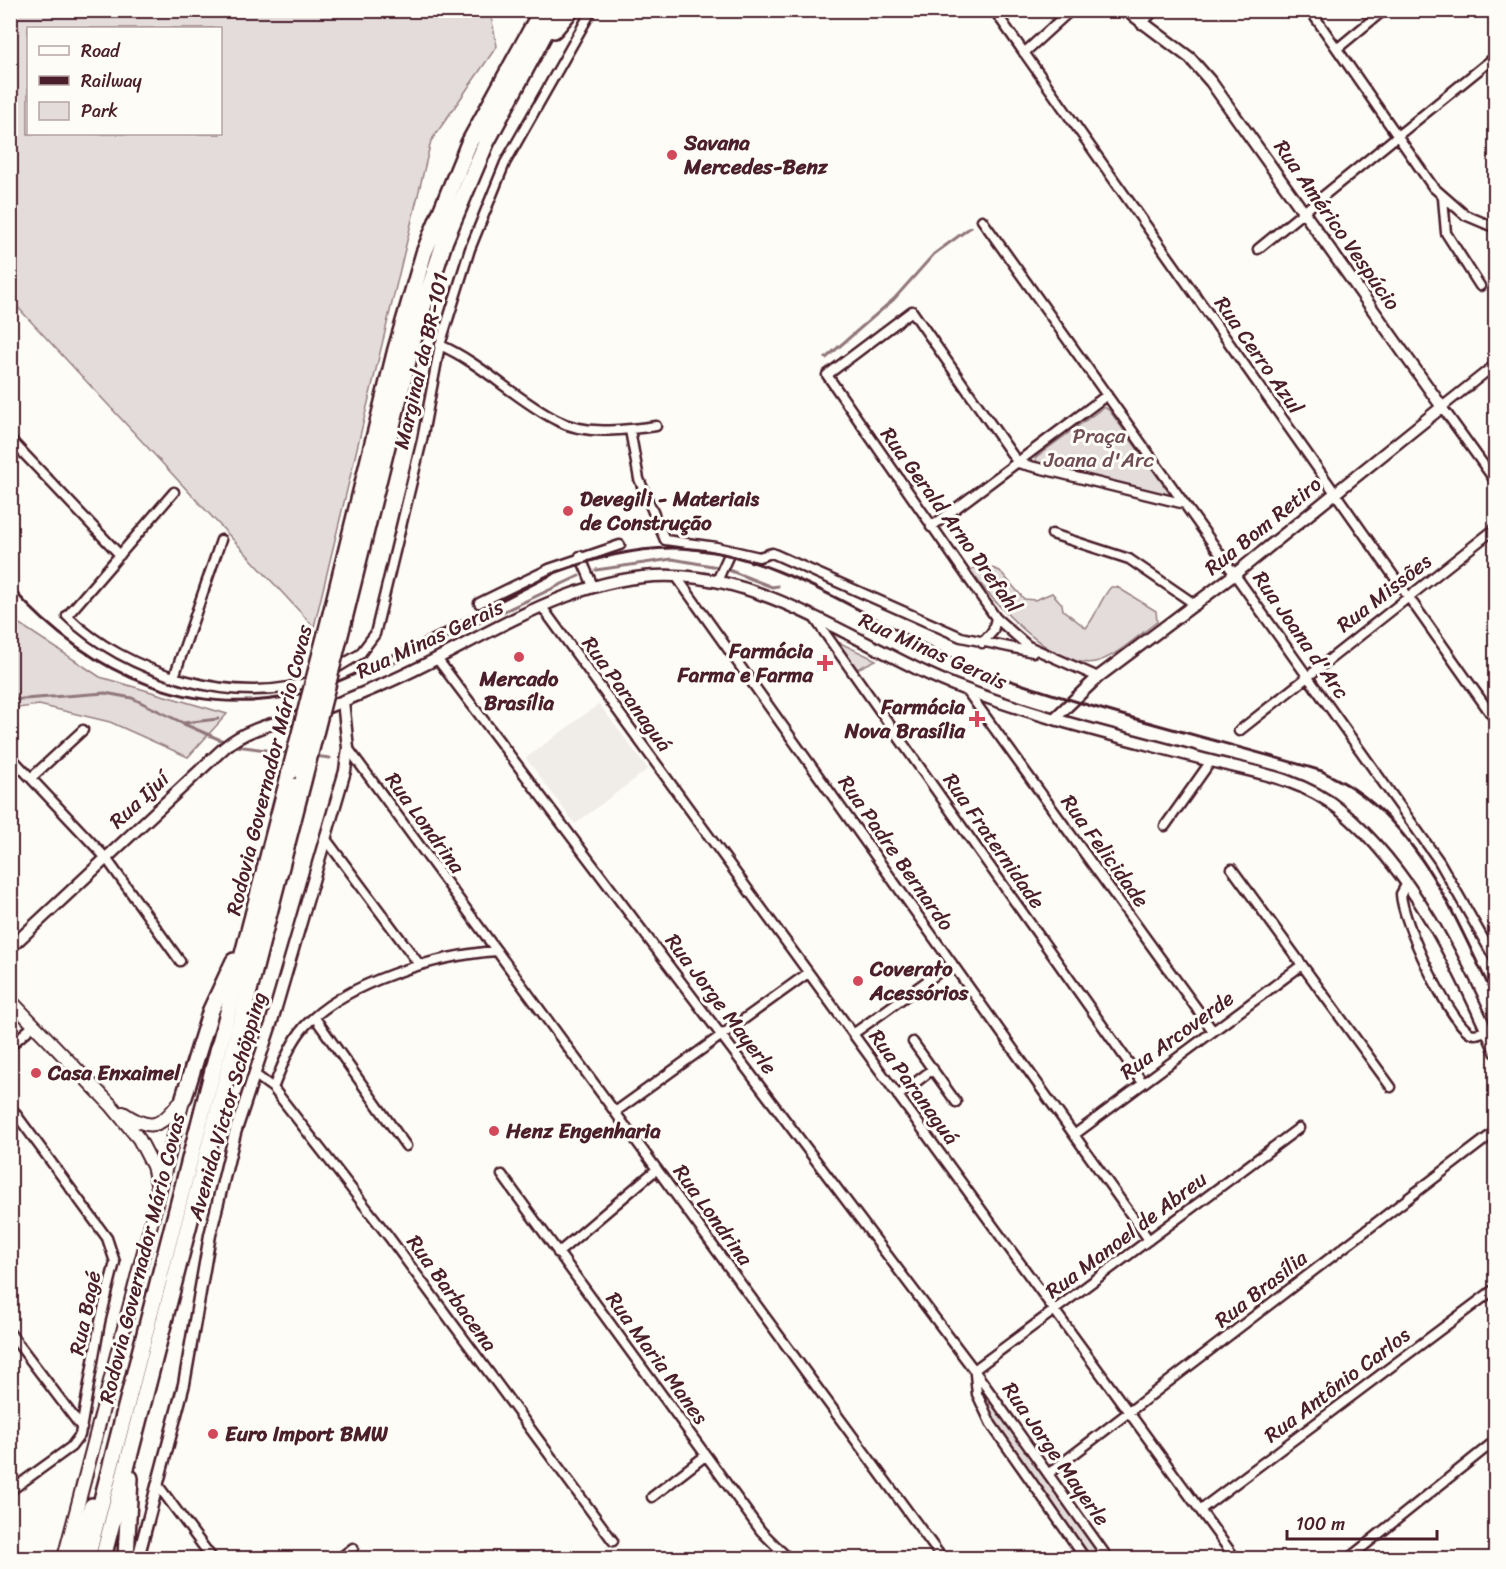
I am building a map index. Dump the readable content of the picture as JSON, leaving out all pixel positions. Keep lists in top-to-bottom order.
{
  "streets": {
    "highway": ["Rodovia Governador Mário Covas"],
    "main road": [
      "Rua Américo Vespúcio",
      "Rua Bom Retiro",
      "Rua Minas Gerais",
      "Rua Ijuí",
      "Avenida Victor Schöpping"
    ],
    "street": [
      "Rua Cerro Azul",
      "Marginal da BR-101",
      "Rua Gerald Arno Drefahl",
      "Rua Missões",
      "Rua Joana d'Arc",
      "Rua Paranaguá",
      "Rua Londrina",
      "Rua Fraternidade",
      "Rua Felicidade",
      "Rua Padre Bernardo",
      "Rua Jorge Mayerle",
      "Rua Arcoverde",
      "Rua Manoel de Abreu",
      "Rua Brasília",
      "Rua Barbacena",
      "Rua Bagé",
      "Rua Maria Manes",
      "Rua Antônio Carlos"
    ]
  },
  "crossings": [
    ["Rua Américo Vespúcio", "Rua Bom Retiro"],
    ["Rua Cerro Azul", "Rua Bom Retiro"],
    ["Rua Cerro Azul", "Rua Missões"],
    ["Rua Gerald Arno Drefahl", "Rua Bom Retiro"],
    ["Rua Bom Retiro", "Rua Joana d'Arc"],
    ["Rua Bom Retiro", "Rua Minas Gerais"],
    ["Rua Missões", "Rua Joana d'Arc"],
    ["Rua Minas Gerais", "Rua Paranaguá"],
    ["Rua Minas Gerais", "Rua Ijuí"],
    ["Rua Minas Gerais", "Rua Fraternidade"],
    ["Rua Minas Gerais", "Rua Felicidade"],
    ["Rua Minas Gerais", "Rua Padre Bernardo"],
    ["Rua Minas Gerais", "Rua Jorge Mayerle"],
    ["Rua Minas Gerais", "Avenida Victor Schöpping"],
    ["Rua Paranaguá", "Rua Manoel de Abreu"],
    ["Rua Paranaguá", "Rua Brasília"],
    ["Rua Paranaguá", "Rua Antônio Carlos"],
    ["Rua Londrina", "Avenida Victor Schöpping"],
    ["Rua Fraternidade", "Rua Arcoverde"],
    ["Rua Felicidade", "Rua Arcoverde"],
    ["Rua Padre Bernardo", "Rua Arcoverde"],
    ["Rua Padre Bernardo", "Rua Manoel de Abreu"],
    ["Rua Jorge Mayerle", "Rua Manoel de Abreu"],
    ["Rua Jorge Mayerle", "Rua Brasília"],
    ["Avenida Victor Schöpping", "Rua Barbacena"]
  ],
  "parks": ["Praça Joana d'Arc"],
  "places": {
    "other": [
      "Savana Mercedes-Benz",
      "Devegili - Materiais de Construção",
      "Mercado Brasília",
      "Coverato Acessórios",
      "Casa Enxaimel",
      "Henz Engenharia",
      "Euro Import BMW"
    ],
    "health": ["Farmácia Farma e Farma", "Farmácia Nova Brasília"]
  },
  "legend": ["Road", "Railway", "Park"],
  "scale_bar": "100 m"
}
